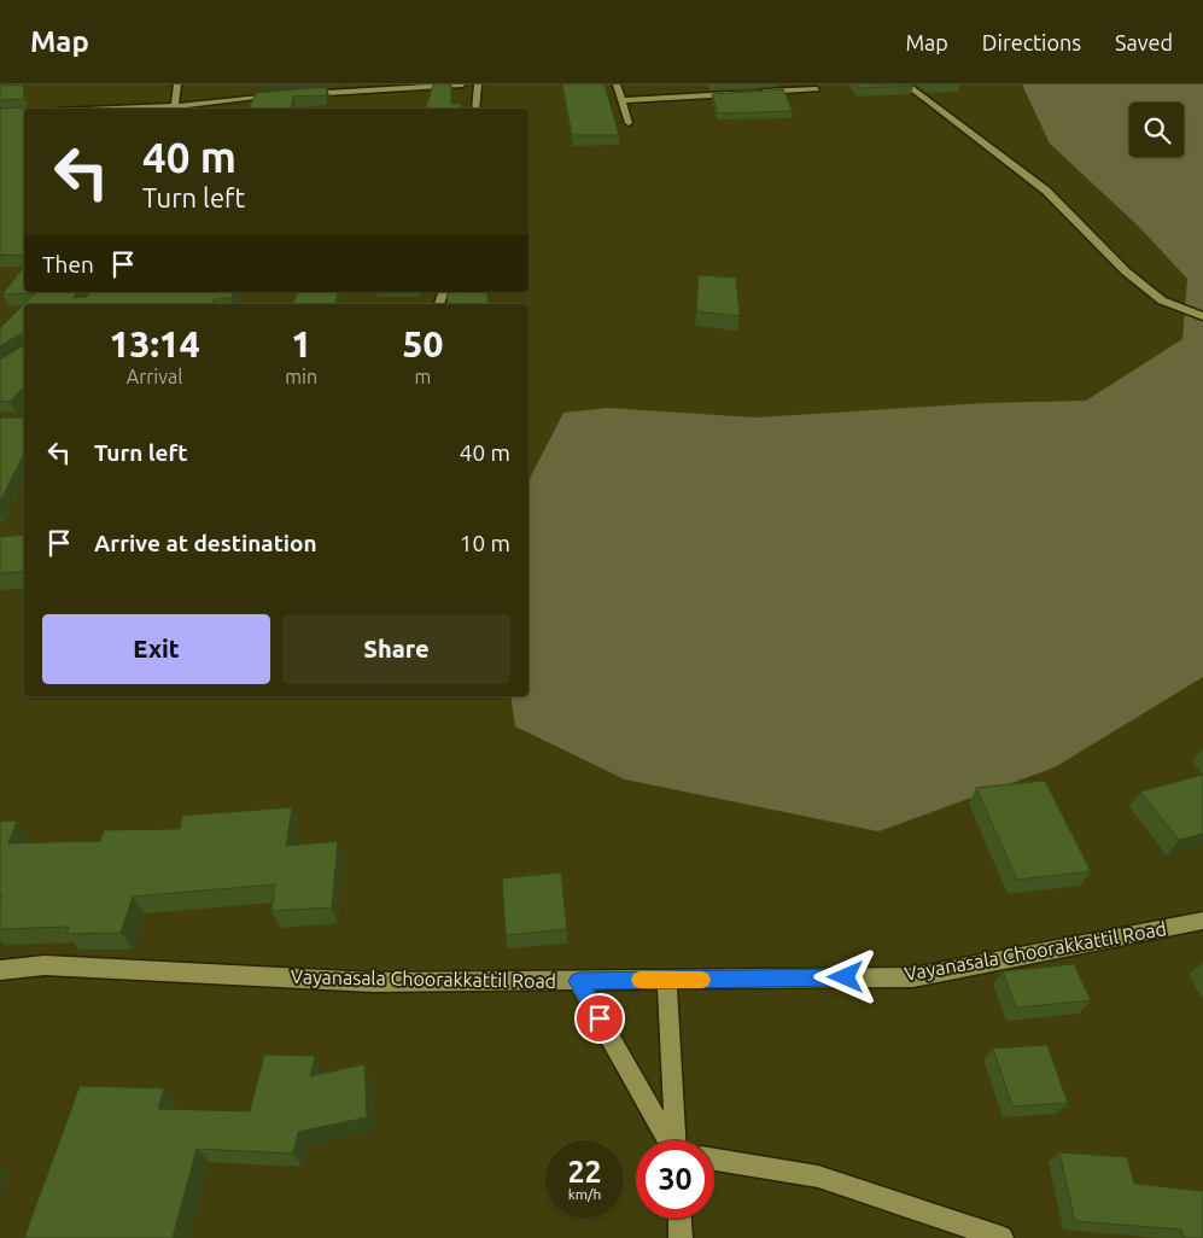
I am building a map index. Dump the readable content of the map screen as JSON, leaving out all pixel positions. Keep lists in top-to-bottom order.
{
  "streets": {
    "street": ["Vayanasala Choorakkattil Road"]
  },
  "page": {
    "header": "Map",
    "nav": ["Map", "Directions", "Saved"],
    "turn": ["40 m", "Turn left"],
    "then": "Then",
    "eta": [
      "13:14",
      "Arrival",
      "1",
      "min",
      "50",
      "m"
    ],
    "list": [
      {
        "name": "Turn left",
        "value": "40 m"
      },
      {
        "name": "Arrive at destination",
        "value": "10 m"
      }
    ],
    "buttons": ["Exit", "Share"],
    "speed": "22 km/h",
    "limit": "30"
  }
}
